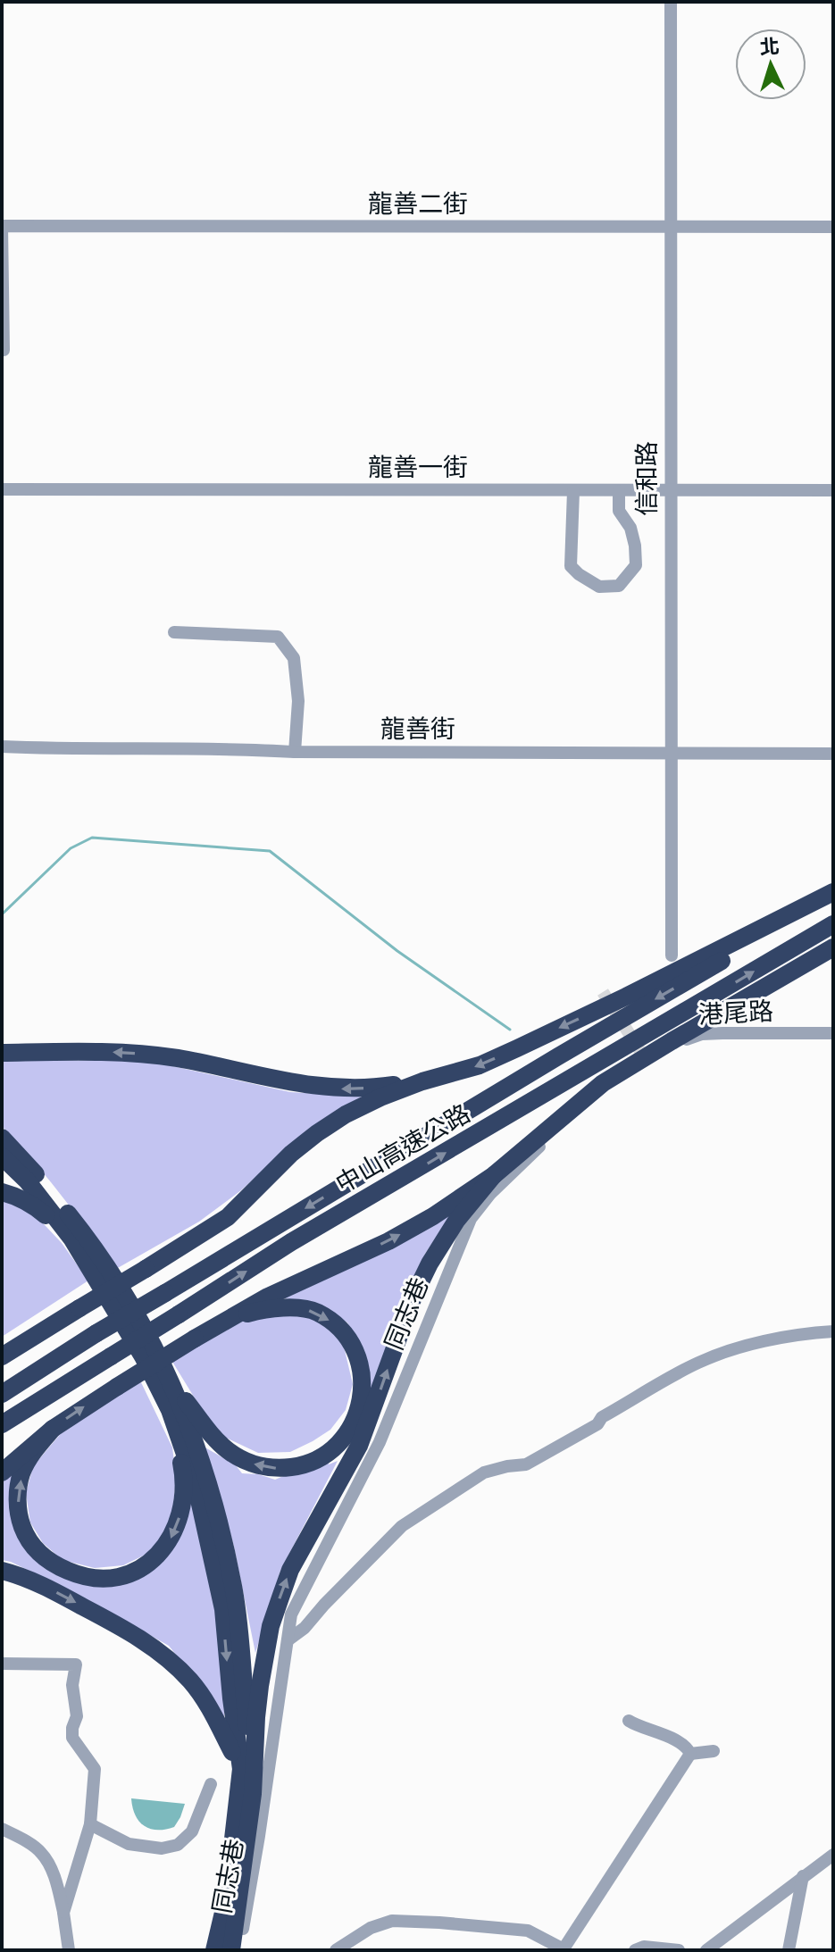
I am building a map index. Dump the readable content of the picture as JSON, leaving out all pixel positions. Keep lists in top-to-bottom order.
{
  "streets": {
    "highway": ["中山高速公路"],
    "street": [
      "龍善二街",
      "龍善一街",
      "信和路",
      "龍善街",
      "港尾路",
      "同志巷"
    ]
  },
  "crossings": [
    ["龍善二街", "信和路"],
    ["龍善一街", "信和路"],
    ["信和路", "龍善街"],
    ["港尾路", "同志巷"]
  ],
  "north": "top"
}
